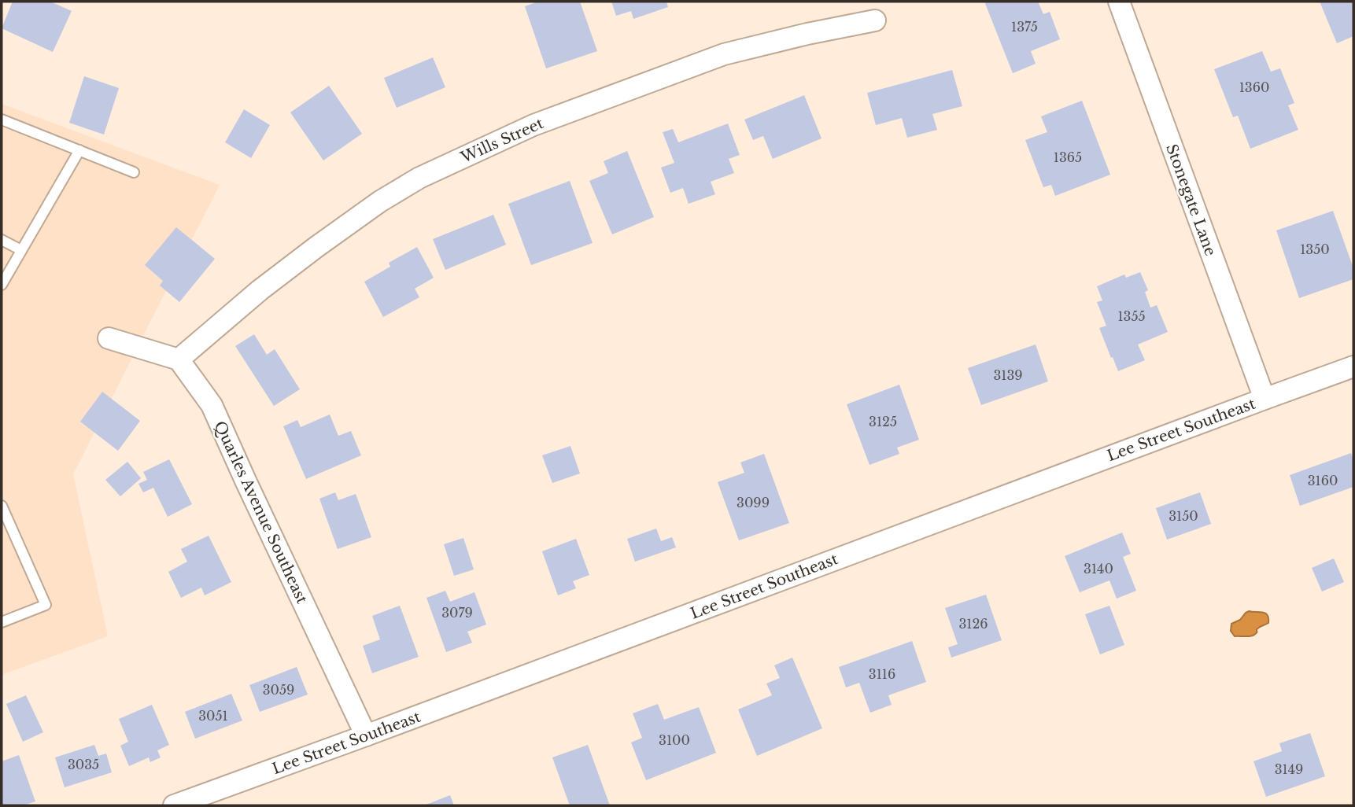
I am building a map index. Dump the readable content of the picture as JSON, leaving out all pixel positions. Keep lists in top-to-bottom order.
{
  "streets": {
    "street": [
      "Wills Street",
      "Stonegate Lane",
      "Lee Street Southeast",
      "Quarles Avenue Southeast"
    ]
  },
  "crossings": [
    ["Wills Street", "Quarles Avenue Southeast"],
    ["Stonegate Lane", "Lee Street Southeast"],
    ["Lee Street Southeast", "Quarles Avenue Southeast"]
  ],
  "house_numbers": [
    "1375",
    "1360",
    "1365",
    "1350",
    "1355",
    "3139",
    "3125",
    "3160",
    "3099",
    "3150",
    "3140",
    "3079",
    "3126",
    "3116",
    "3059",
    "3051",
    "3100",
    "3035",
    "3149"
  ]
}
